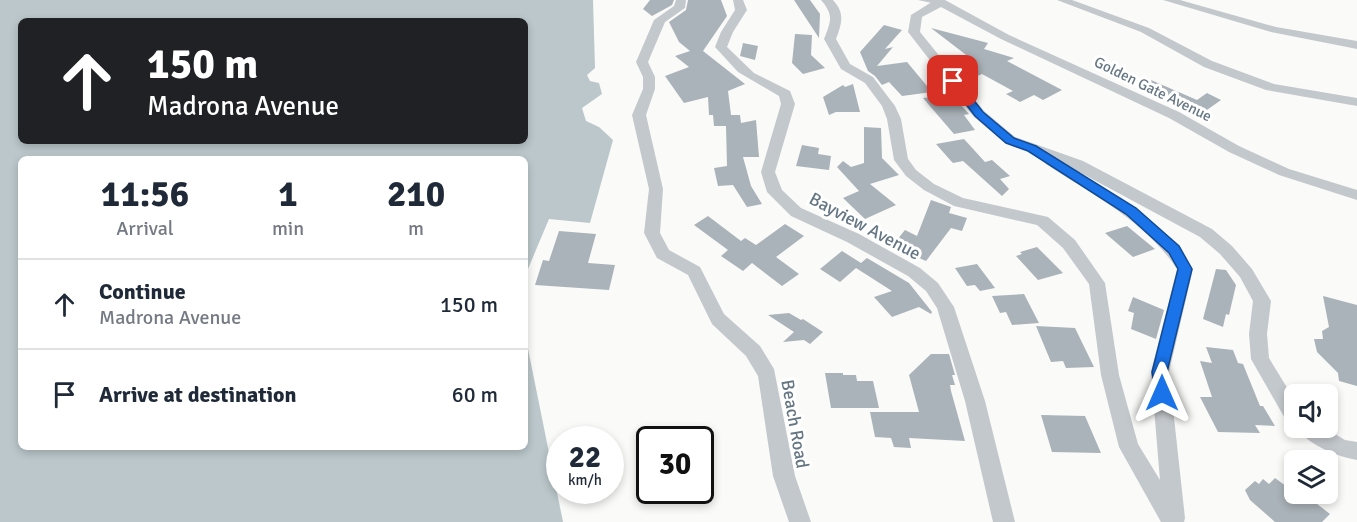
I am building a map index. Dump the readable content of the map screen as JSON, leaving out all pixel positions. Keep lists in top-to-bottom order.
{
  "streets": {
    "street": ["Golden Gate Avenue", "Bayview Avenue", "Beach Road"]
  },
  "page": {
    "turn": ["150 m", "Madrona Avenue"],
    "eta": [
      "11:56",
      "Arrival",
      "1",
      "min",
      "210",
      "m"
    ],
    "list": [
      {
        "name": "Continue",
        "note": "Madrona Avenue",
        "value": "150 m"
      },
      {
        "name": "Arrive at destination",
        "value": "60 m"
      }
    ],
    "speed": "22 km/h",
    "limit": "30"
  }
}
